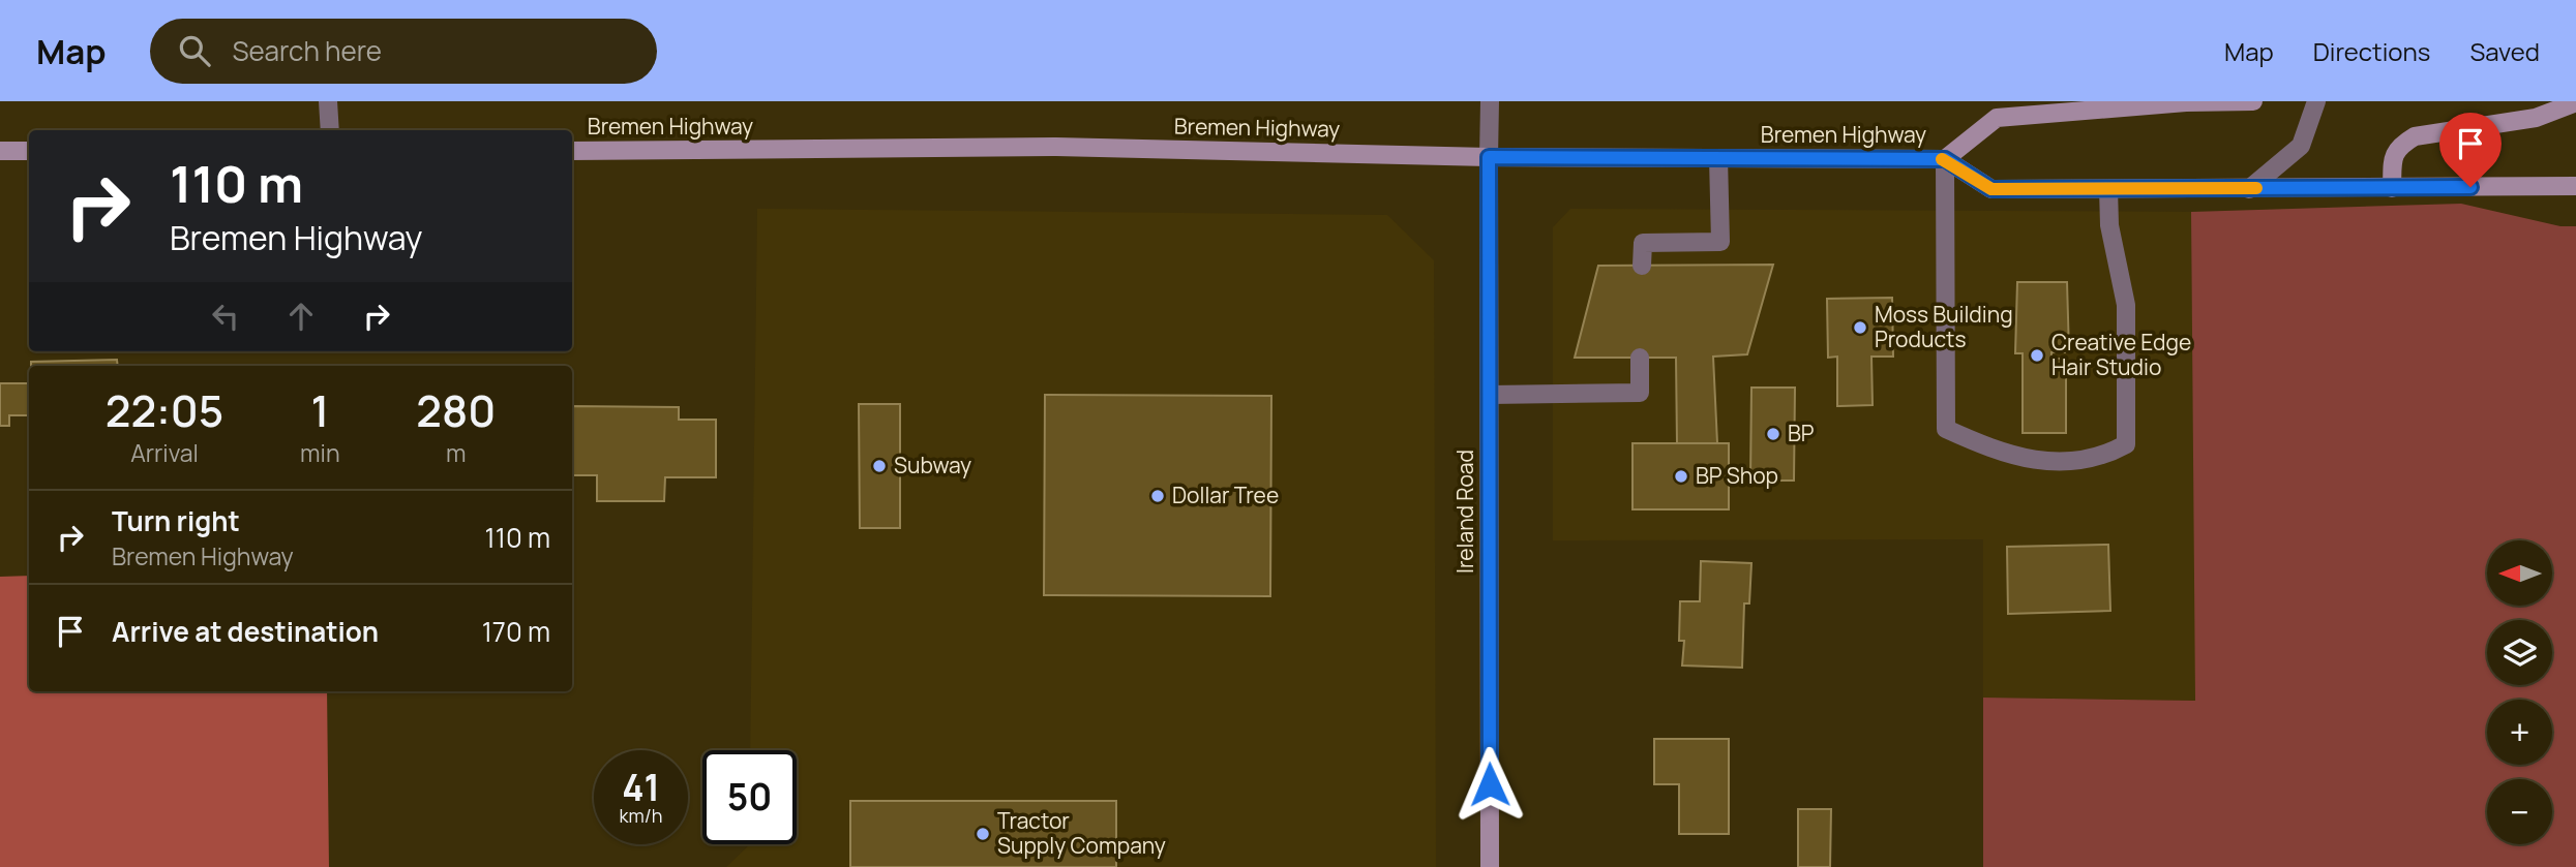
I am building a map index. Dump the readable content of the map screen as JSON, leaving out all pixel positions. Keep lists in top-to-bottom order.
{
  "streets": {
    "main road": ["Bremen Highway", "Ireland Road"]
  },
  "crossings": [
    ["Bremen Highway", "Ireland Road"]
  ],
  "places": [
    "Moss Building Products",
    "Creative Edge Hair Studio",
    "BP",
    "Subway",
    "BP Shop",
    "Dollar Tree",
    "Tractor Supply Company"
  ],
  "north": "left",
  "page": {
    "header": "Map",
    "search": "Search here",
    "nav": ["Map", "Directions", "Saved"],
    "turn": ["110 m", "Bremen Highway"],
    "eta": [
      "22:05",
      "Arrival",
      "1",
      "min",
      "280",
      "m"
    ],
    "list": [
      {
        "name": "Turn right",
        "note": "Bremen Highway",
        "value": "110 m"
      },
      {
        "name": "Arrive at destination",
        "value": "170 m"
      }
    ],
    "map_buttons": ["+", "−"],
    "speed": "41 km/h",
    "limit": "50"
  }
}
